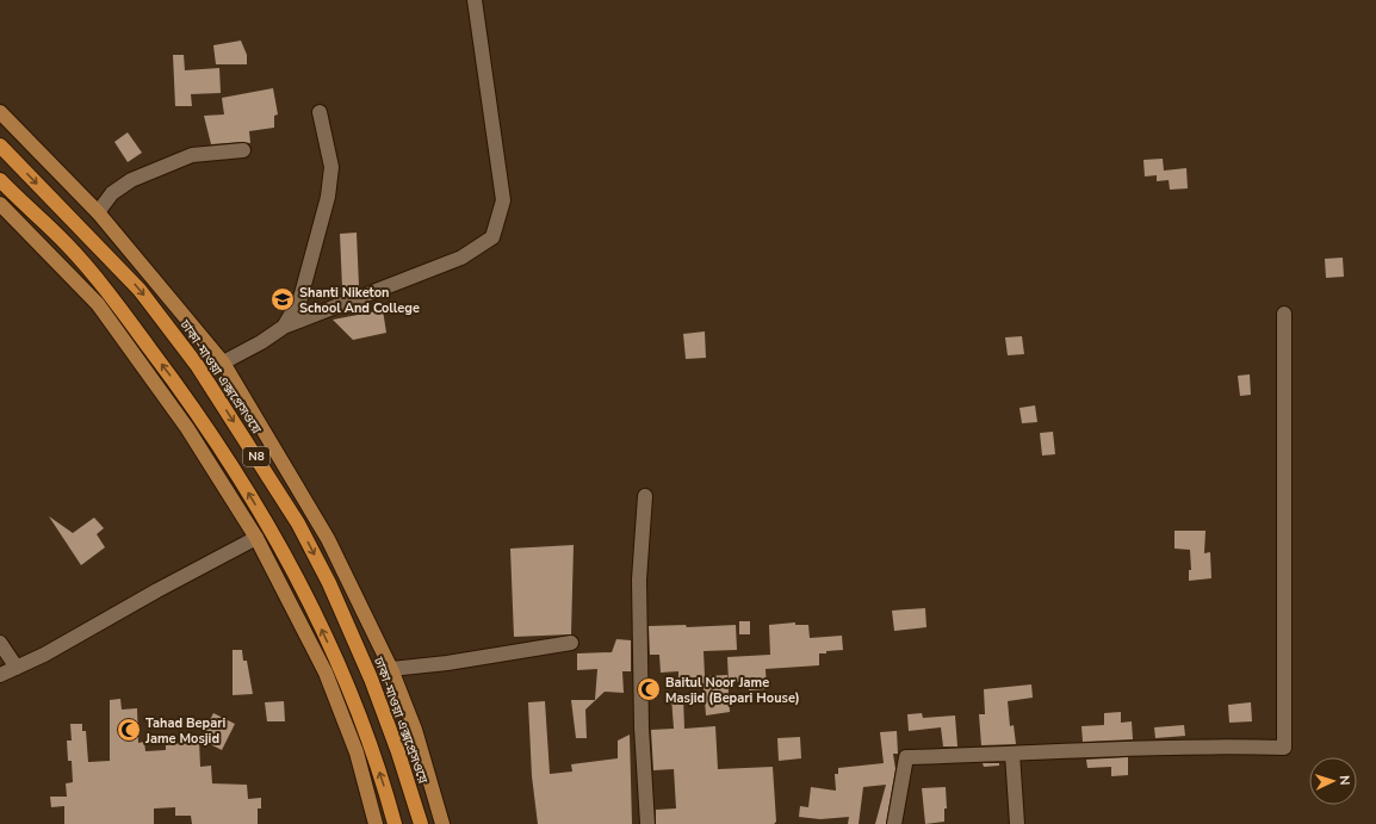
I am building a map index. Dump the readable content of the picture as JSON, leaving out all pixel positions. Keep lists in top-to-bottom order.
{
  "streets": {
    "highway": ["ঢাকা-মাওয়া এক্সপ্রেসওয়ে", "N8"]
  },
  "places": {
    "school or university": ["Shanti Niketon School And College"],
    "mosque": ["Baitul Noor Jame Masjid (Bepari House)", "Tahad Bepari Jame Mosjid"]
  },
  "north": "right"
}
